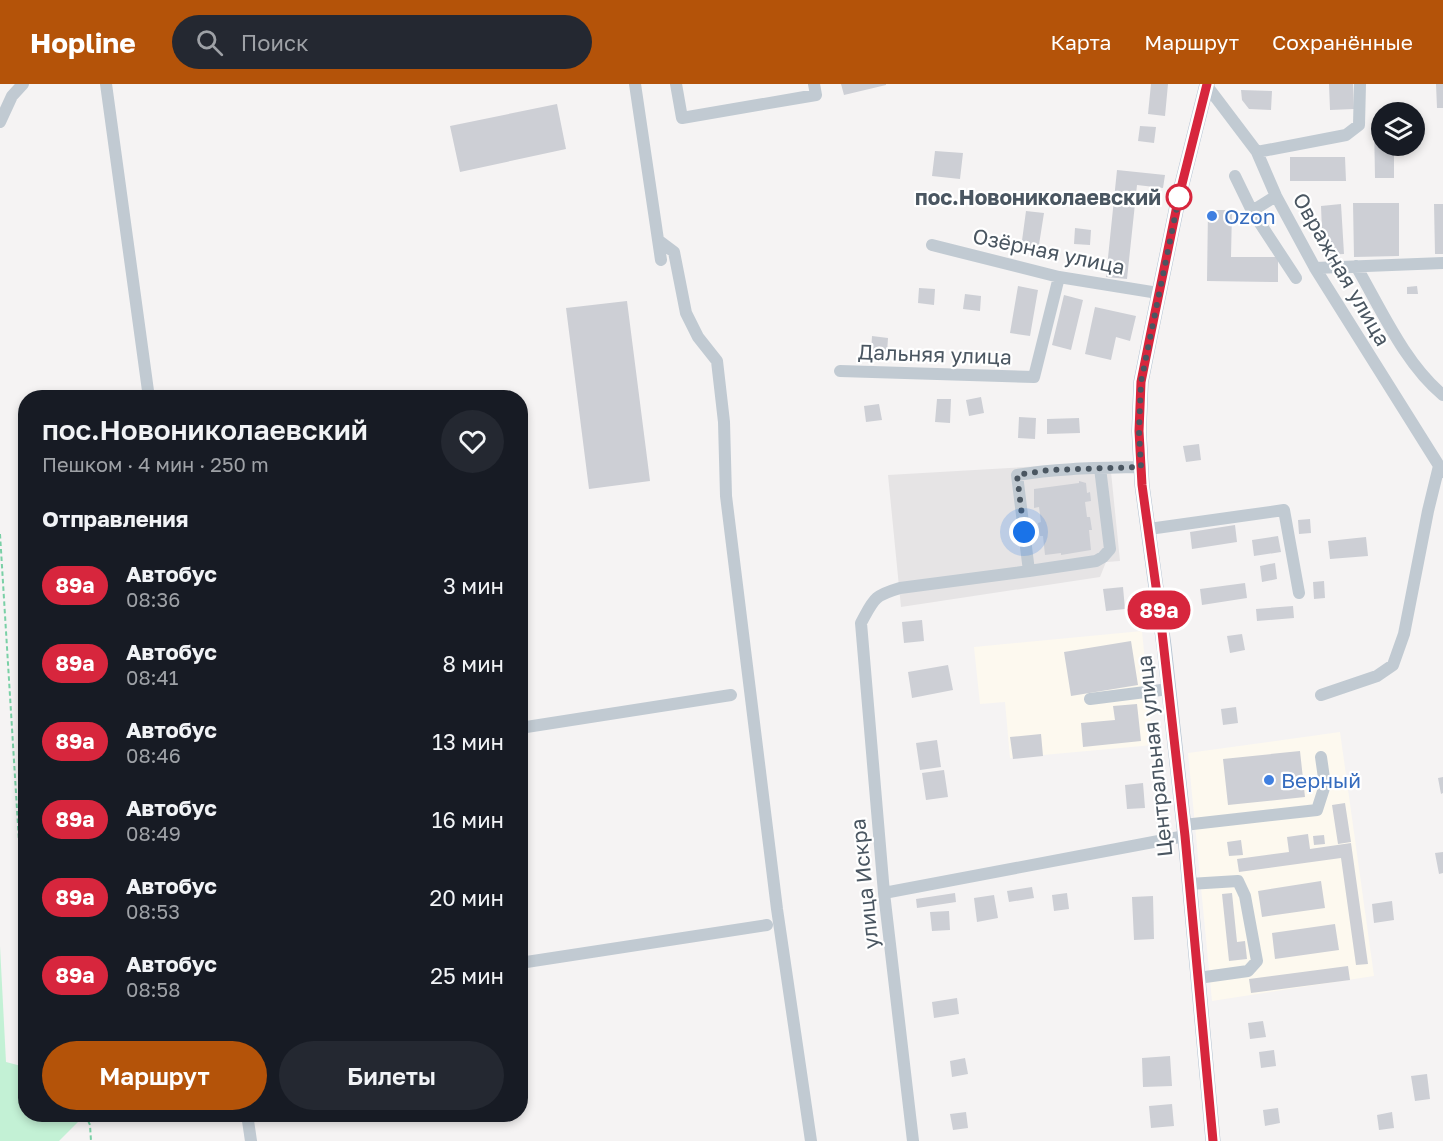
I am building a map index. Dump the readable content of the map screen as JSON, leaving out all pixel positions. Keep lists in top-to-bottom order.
{
  "streets": {
    "main road": ["Центральная улица"],
    "street": [
      "Озёрная улица",
      "Овражная улица",
      "Дальняя улица",
      "улица Искра"
    ]
  },
  "crossings": [
    ["Озёрная улица", "Дальняя улица"],
    ["Озёрная улица", "Центральная улица"],
    ["Овражная улица", "Центральная улица"]
  ],
  "places": ["пос.Новониколаевский", "Ozon", "Верный"],
  "lines": ["bus line 89a"],
  "page": {
    "header": "Hopline",
    "search": "Поиск",
    "nav": ["Карта", "Маршрут", "Сохранённые"],
    "on_map": "89a",
    "heading": [
      ["пос.Новониколаевский", "Пешком · 4 мин · 250 m"],
      "Отправления"
    ],
    "list": [
      {
        "mark": "89a",
        "name": "Автобус",
        "note": "08:36",
        "value": "3 мин"
      },
      {
        "mark": "89a",
        "name": "Автобус",
        "note": "08:41",
        "value": "8 мин"
      },
      {
        "mark": "89a",
        "name": "Автобус",
        "note": "08:46",
        "value": "13 мин"
      },
      {
        "mark": "89a",
        "name": "Автобус",
        "note": "08:49",
        "value": "16 мин"
      },
      {
        "mark": "89a",
        "name": "Автобус",
        "note": "08:53",
        "value": "20 мин"
      },
      {
        "mark": "89a",
        "name": "Автобус",
        "note": "08:58",
        "value": "25 мин"
      }
    ],
    "buttons": ["Маршрут", "Билеты"]
  }
}
